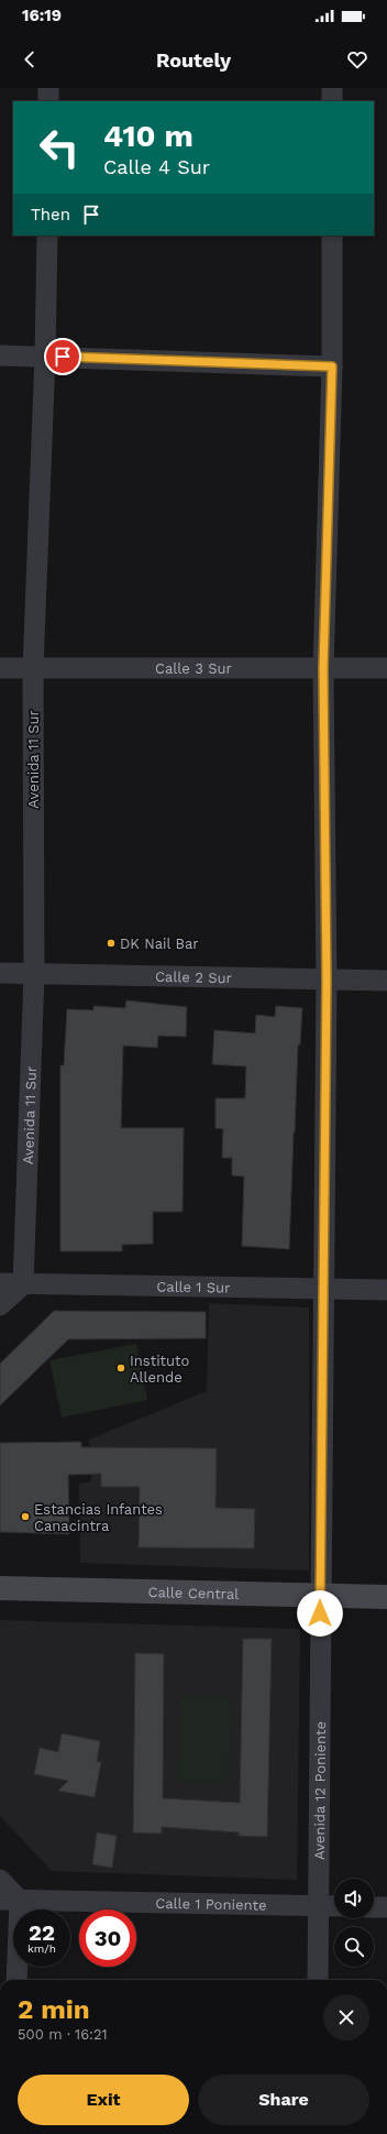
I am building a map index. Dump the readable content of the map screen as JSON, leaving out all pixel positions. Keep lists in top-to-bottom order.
{
  "streets": {
    "main road": ["Calle Central"],
    "street": [
      "Calle 3 Sur",
      "Avenida 11 Sur",
      "Calle 2 Sur",
      "Calle 1 Sur",
      "Avenida 12 Poniente",
      "Calle 1 Poniente"
    ]
  },
  "crossings": [
    ["Calle 3 Sur", "Avenida 11 Sur"],
    ["Calle 3 Sur", "Avenida 12 Poniente"],
    ["Avenida 11 Sur", "Calle 2 Sur"],
    ["Avenida 11 Sur", "Calle 1 Sur"],
    ["Calle 2 Sur", "Avenida 12 Poniente"],
    ["Calle 1 Sur", "Avenida 12 Poniente"],
    ["Calle Central", "Avenida 12 Poniente"],
    ["Avenida 12 Poniente", "Calle 1 Poniente"]
  ],
  "places": ["DK Nail Bar", "Instituto Allende", "Estancias Infantes Canacintra"],
  "page": {
    "status": "16:19",
    "header": "Routely",
    "turn": ["410 m", "Calle 4 Sur"],
    "then": "Then",
    "speed": "22 km/h",
    "limit": "30",
    "heading": ["2 min", "500 m · 16:21"],
    "buttons": ["Exit", "Share"]
  }
}
